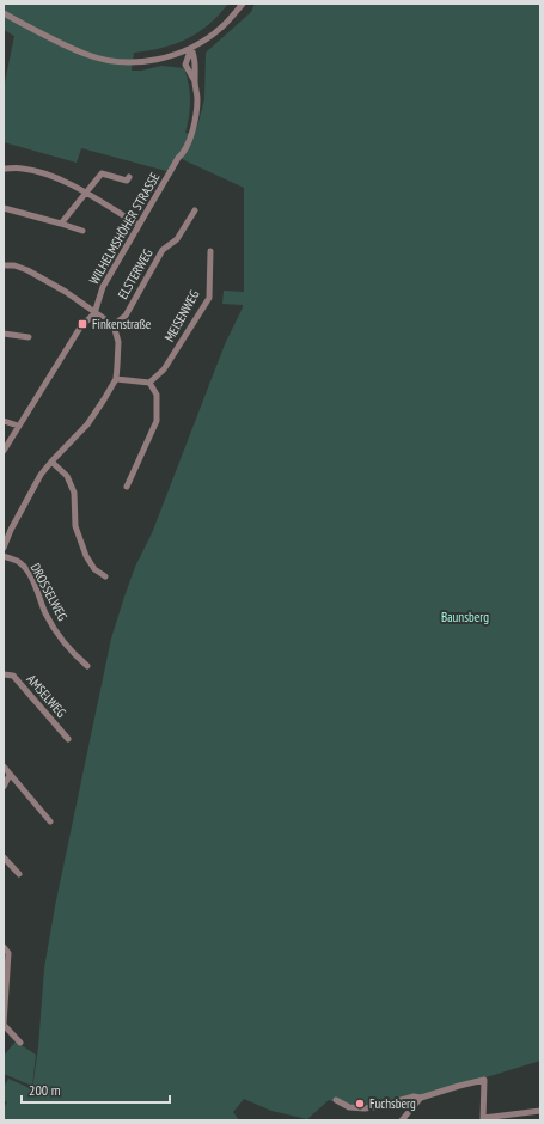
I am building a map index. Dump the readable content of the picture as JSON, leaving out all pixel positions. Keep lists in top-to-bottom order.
{
  "streets": {
    "street": [
      "WILHELMSHÖHER STRASSE",
      "ELSTERWEG",
      "MEISENWEG",
      "DROSSELWEG",
      "AMSELWEG"
    ]
  },
  "parks": ["Baunsberg"],
  "places": {
    "transit": ["Finkenstraße"],
    "other": ["Fuchsberg"]
  },
  "scale_bar": "200 m"
}
